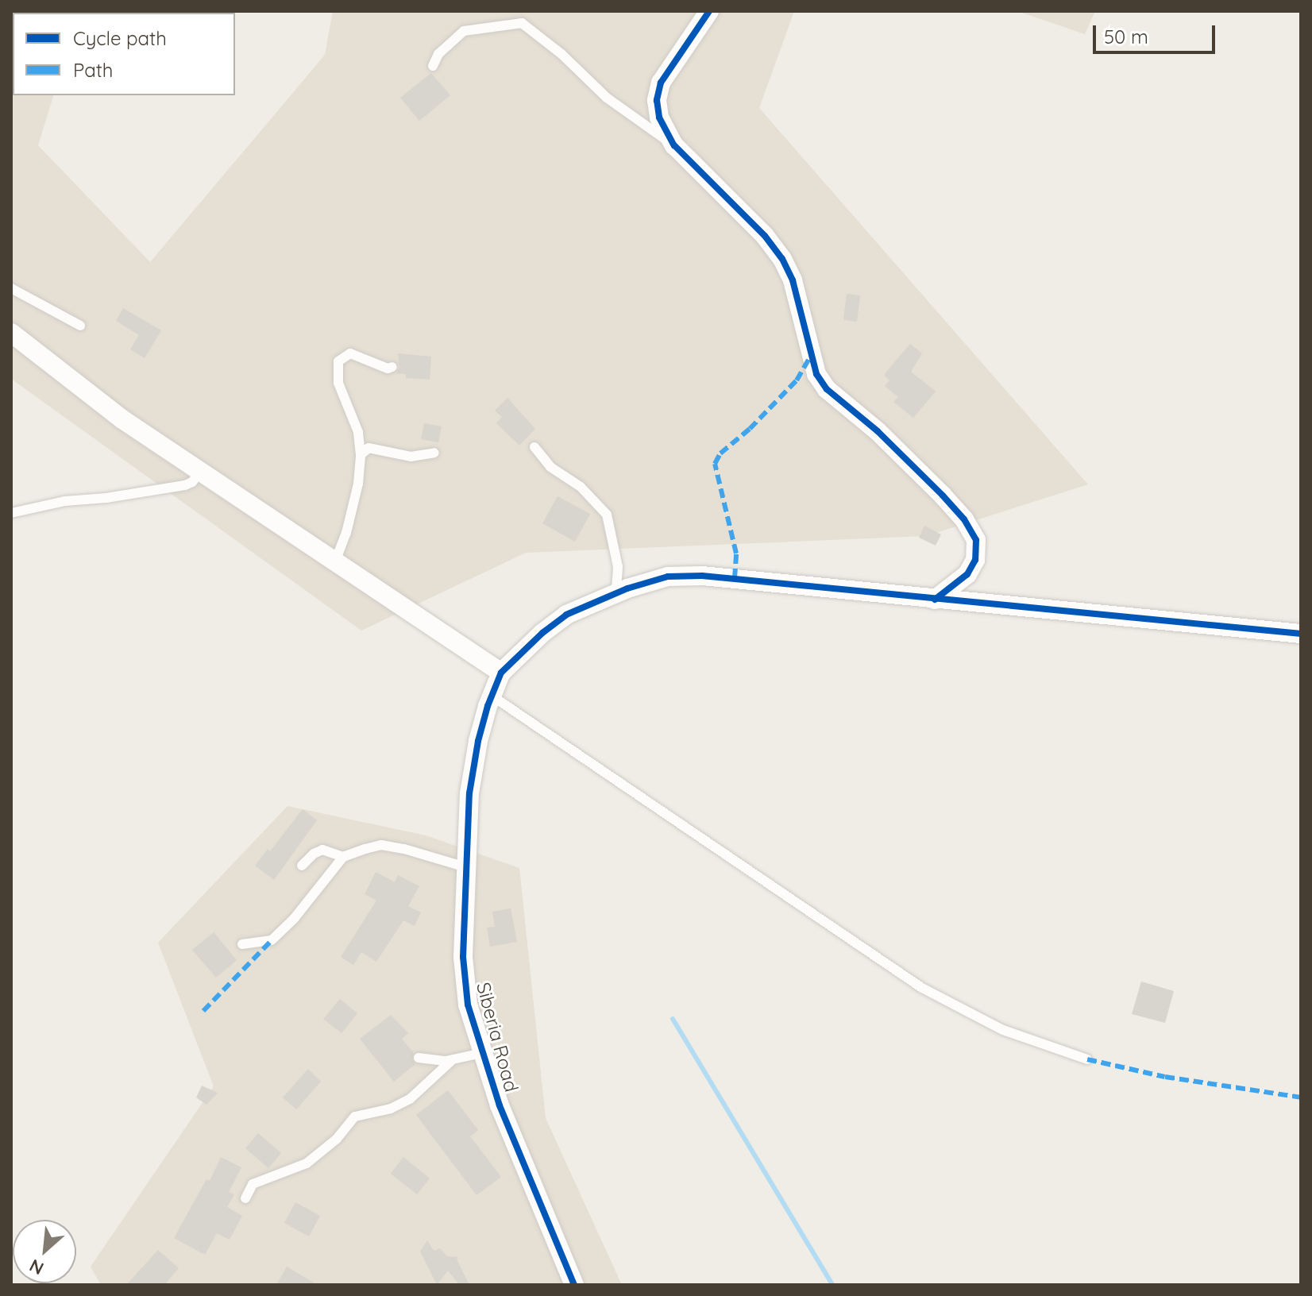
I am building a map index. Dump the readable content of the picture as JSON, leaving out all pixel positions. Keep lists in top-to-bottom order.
{
  "streets": {
    "street": ["Siberia Road"]
  },
  "legend": ["Cycle path", "Path"],
  "scale_bar": "50 m",
  "north": "bottom left"
}
